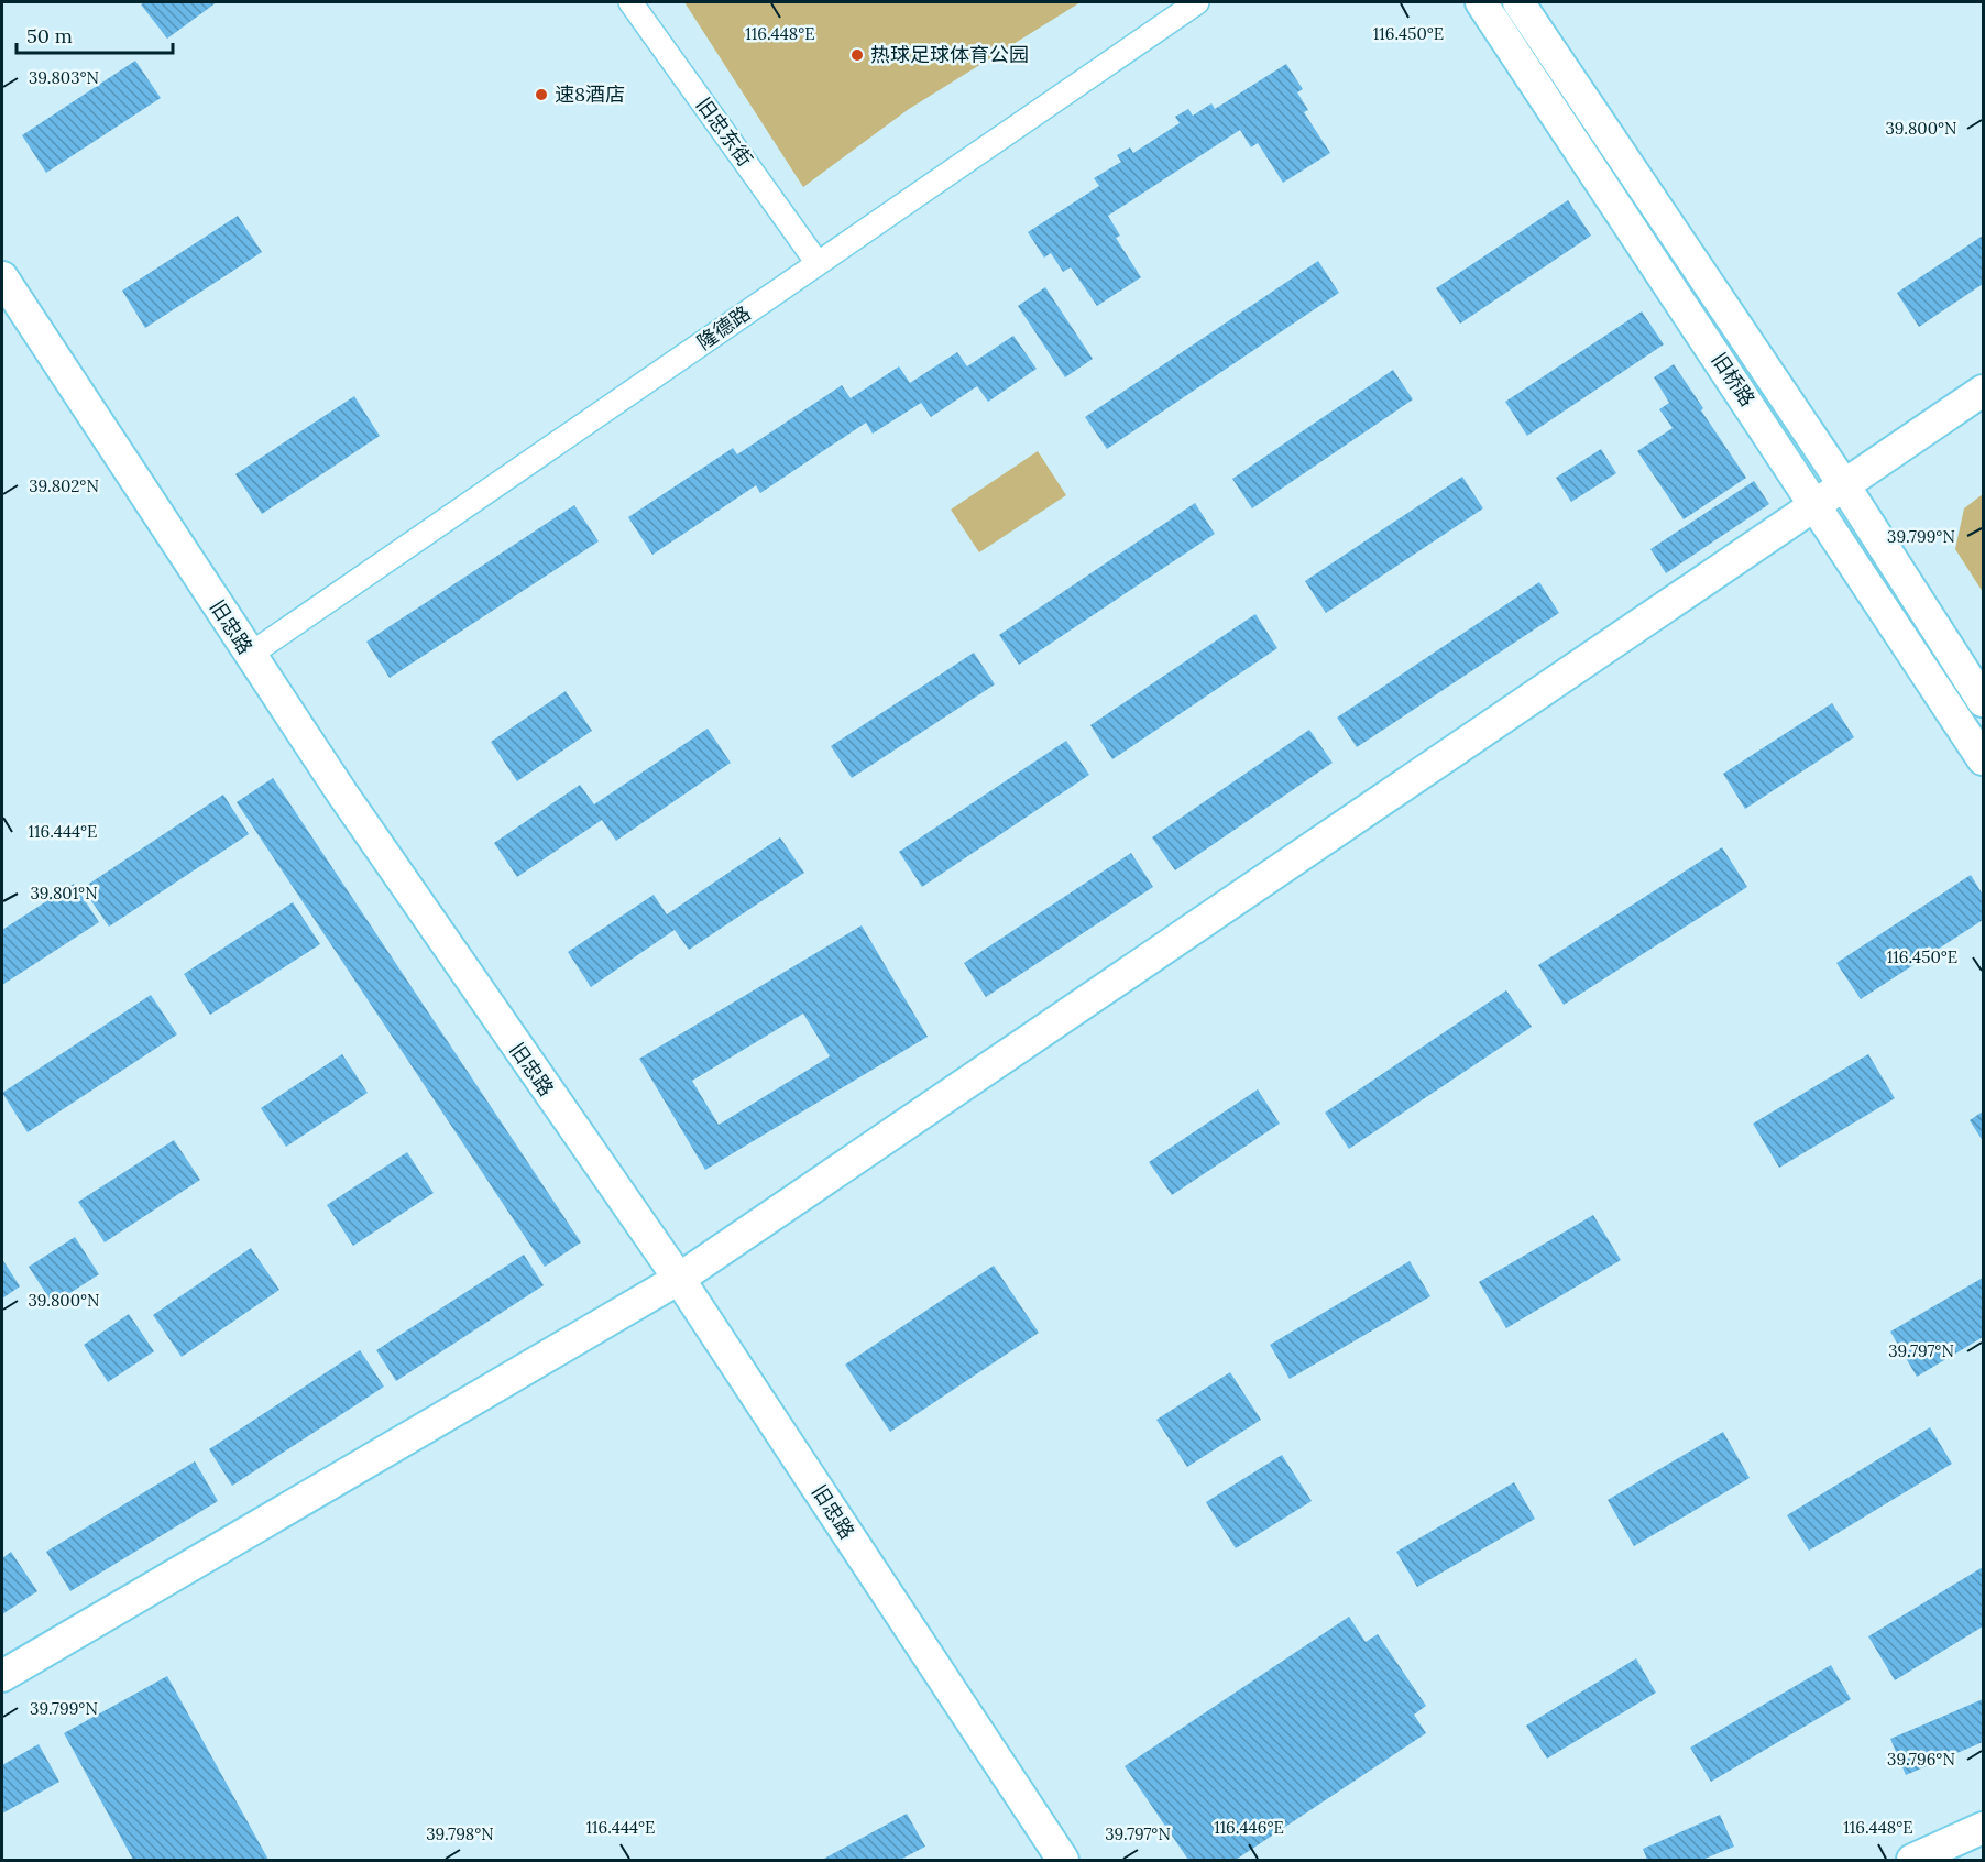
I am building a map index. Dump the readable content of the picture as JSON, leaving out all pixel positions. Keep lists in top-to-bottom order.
{
  "streets": {
    "street": [
      "旧忠东街",
      "隆德路",
      "旧桥路",
      "旧忠路"
    ]
  },
  "crossings": [
    ["旧忠东街", "隆德路"],
    ["隆德路", "旧忠路"]
  ],
  "places": ["热球足球体育公园", "速8酒店"],
  "scale_bar": "50 m",
  "coordinates": [
    "116.448°E",
    "116.450°E",
    "39.803°N",
    "39.800°N",
    "39.802°N",
    "39.799°N",
    "116.444°E",
    "39.801°N",
    "39.797°N",
    "39.796°N",
    "116.446°E",
    "39.798°N"
  ]
}
